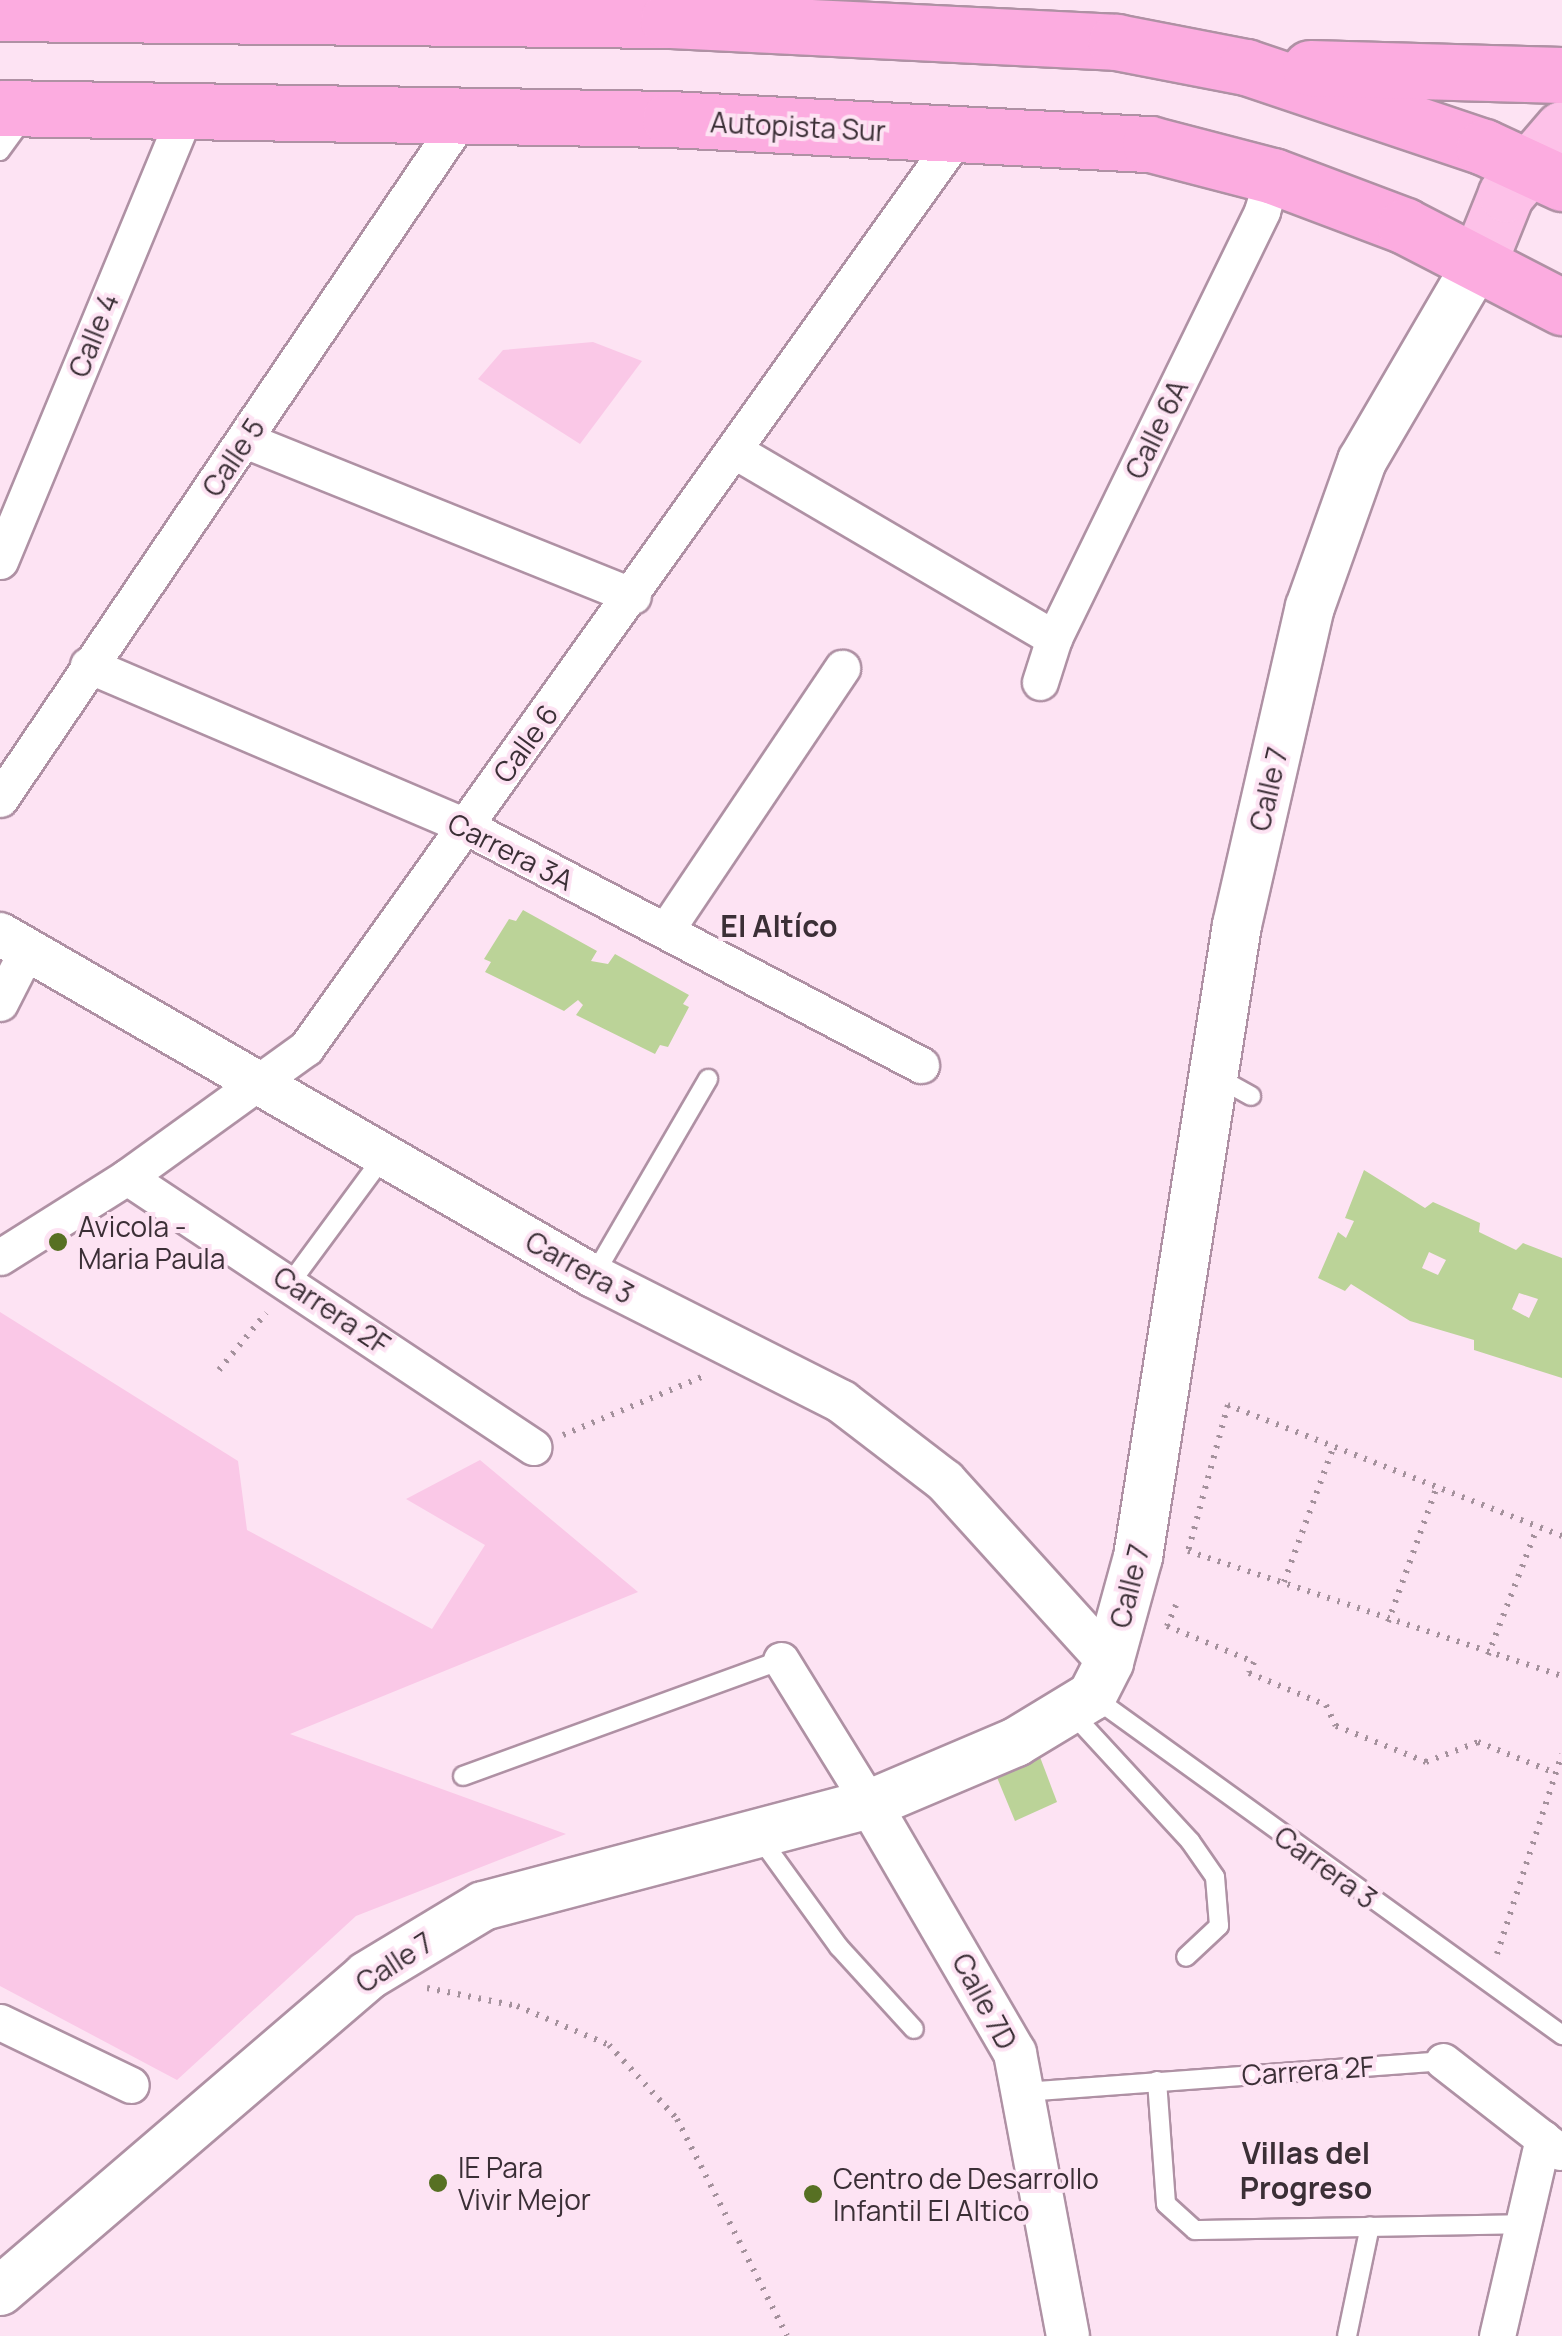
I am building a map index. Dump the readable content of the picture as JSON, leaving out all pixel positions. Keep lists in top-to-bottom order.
{
  "streets": {
    "highway": ["Autopista Sur"],
    "main road": ["Calle 7"],
    "street": [
      "Calle 4",
      "Calle 6A",
      "Calle 5",
      "Calle 6",
      "Carrera 3A",
      "Carrera 3",
      "Carrera 2F",
      "Calle 7D"
    ]
  },
  "crossings": [
    ["Autopista Sur", "Calle 4"],
    ["Autopista Sur", "Calle 6A"],
    ["Autopista Sur", "Calle 5"],
    ["Autopista Sur", "Calle 6"],
    ["Autopista Sur", "Calle 7"],
    ["Calle 5", "Carrera 3A"],
    ["Calle 6", "Carrera 3A"],
    ["Calle 6", "Carrera 3"],
    ["Calle 6", "Carrera 2F"],
    ["Calle 7", "Carrera 3"],
    ["Calle 7", "Calle 7D"],
    ["Carrera 2F", "Calle 7D"]
  ],
  "districts": ["El Altíco", "Villas del Progreso"],
  "places": ["Avicola - Maria Paula", "IE Para Vivir Mejor", "Centro de Desarrollo Infantil El Altico"]
}
